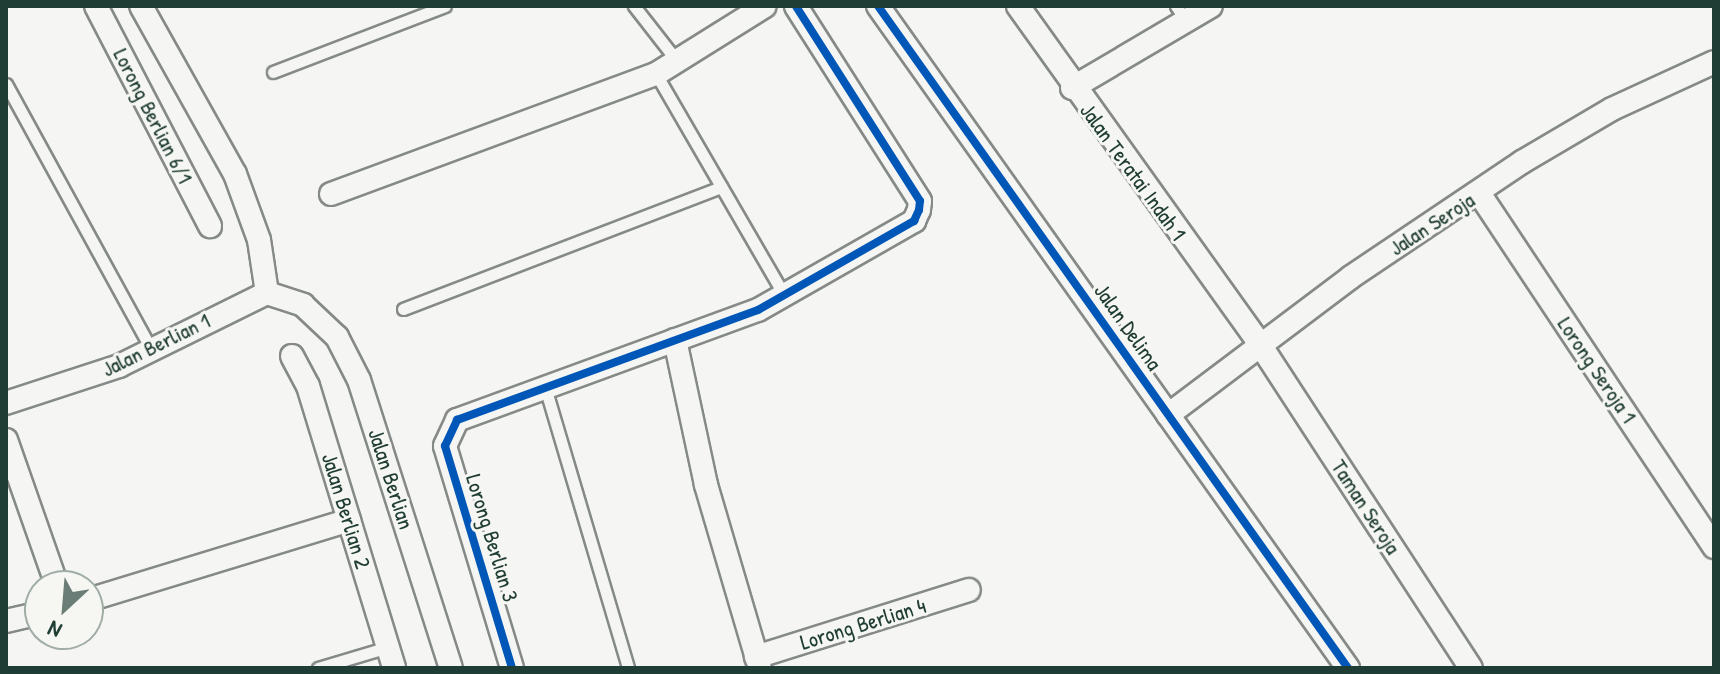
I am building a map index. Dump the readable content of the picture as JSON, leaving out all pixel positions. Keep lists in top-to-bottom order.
{
  "streets": {
    "street": [
      "Lorong Berlian 6/1",
      "Jalan Teratai Indah 1",
      "Jalan Seroja",
      "Jalan Delima",
      "Jalan Berlian 1",
      "Lorong Seroja 1",
      "Jalan Berlian",
      "Taman Seroja",
      "Jalan Berlian 2",
      "Lorong Berlian 3",
      "Lorong Berlian 4"
    ]
  },
  "crossings": [
    ["Jalan Teratai Indah 1", "Jalan Seroja"],
    ["Jalan Teratai Indah 1", "Taman Seroja"],
    ["Jalan Seroja", "Jalan Delima"],
    ["Jalan Seroja", "Lorong Seroja 1"],
    ["Jalan Seroja", "Taman Seroja"],
    ["Jalan Berlian 1", "Jalan Berlian"]
  ],
  "north": "bottom left"
}
